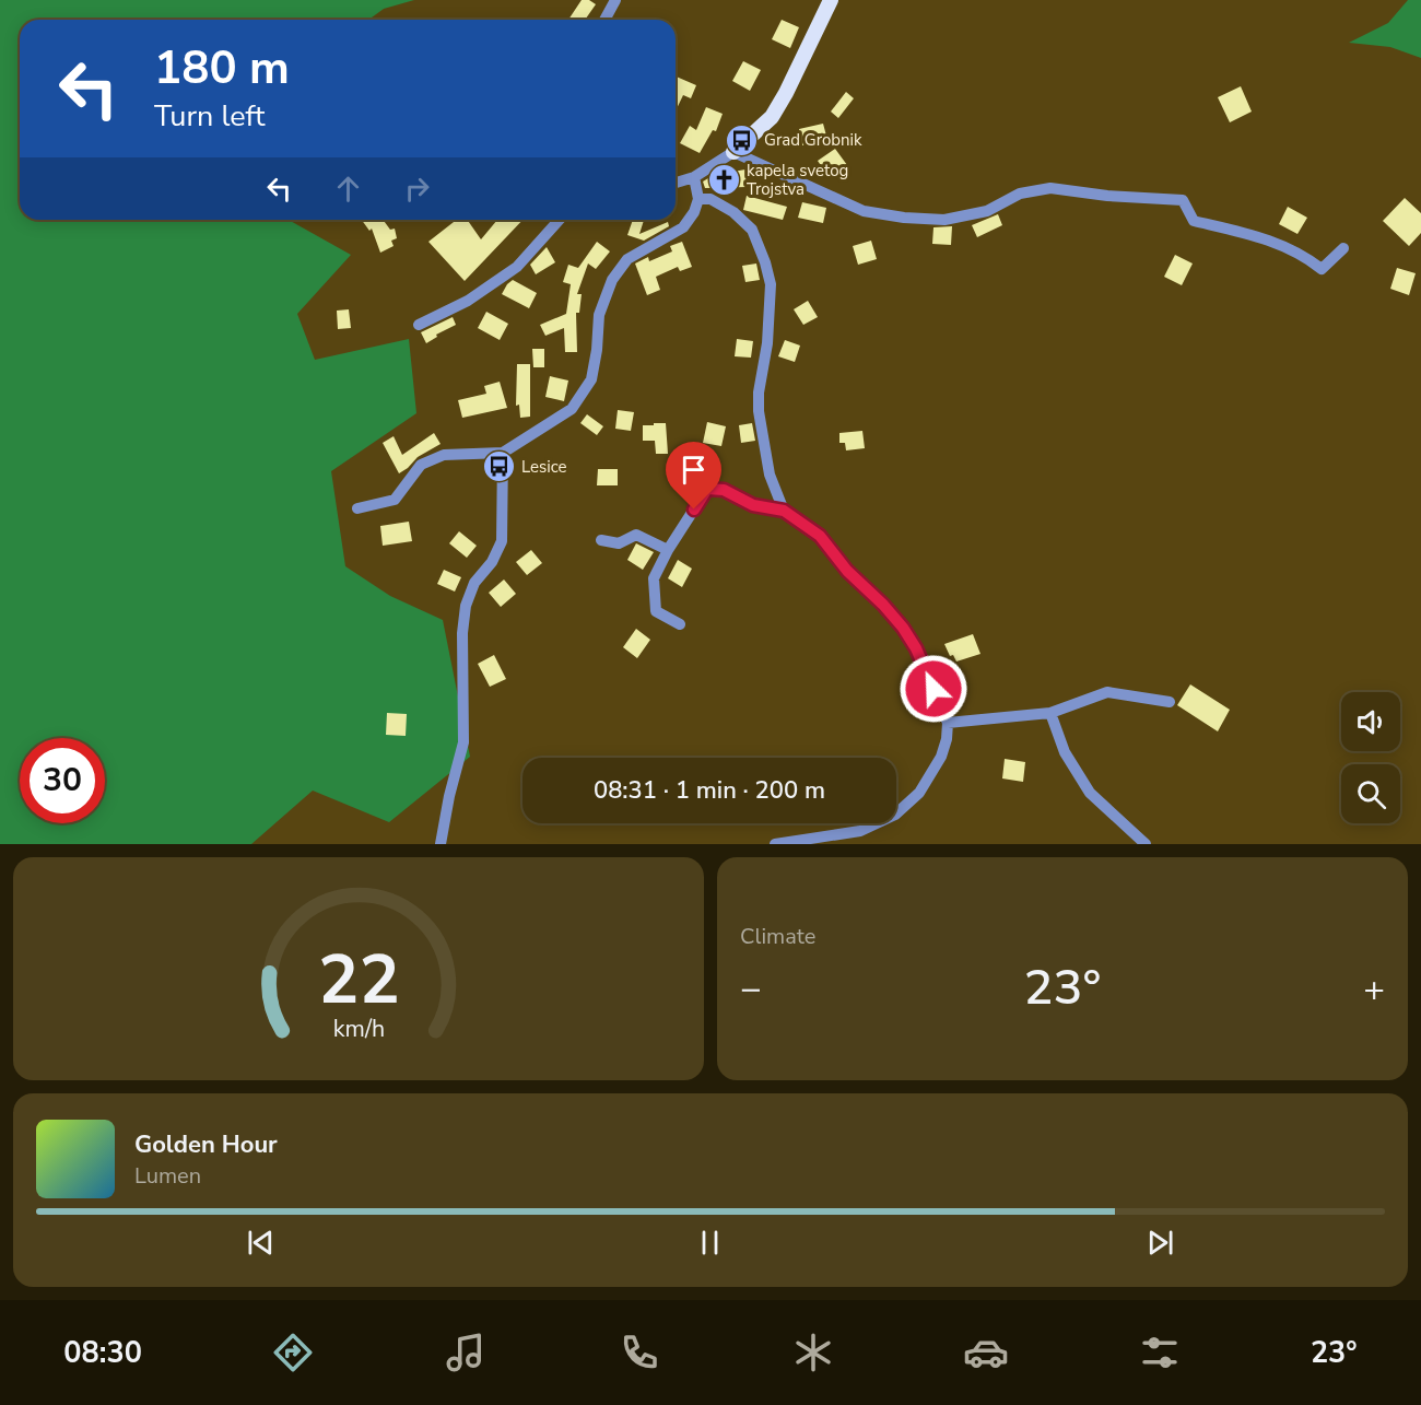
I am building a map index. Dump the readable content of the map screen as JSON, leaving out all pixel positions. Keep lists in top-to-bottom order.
{
  "places": {
    "bus stop": ["Grad Grobnik", "Lesice"],
    "church": ["kapela svetog Trojstva"]
  },
  "page": {
    "turn": ["180 m", "Turn left"],
    "limit": "30",
    "trip": "08:31 · 1 min · 200 m",
    "tile": "Climate",
    "heat": ["−", "23°", "+"],
    "song": ["Golden Hour", "Lumen"],
    "tabs": ["08:30", "23°"],
    "gauge": ["22", "km/h"]
  }
}
